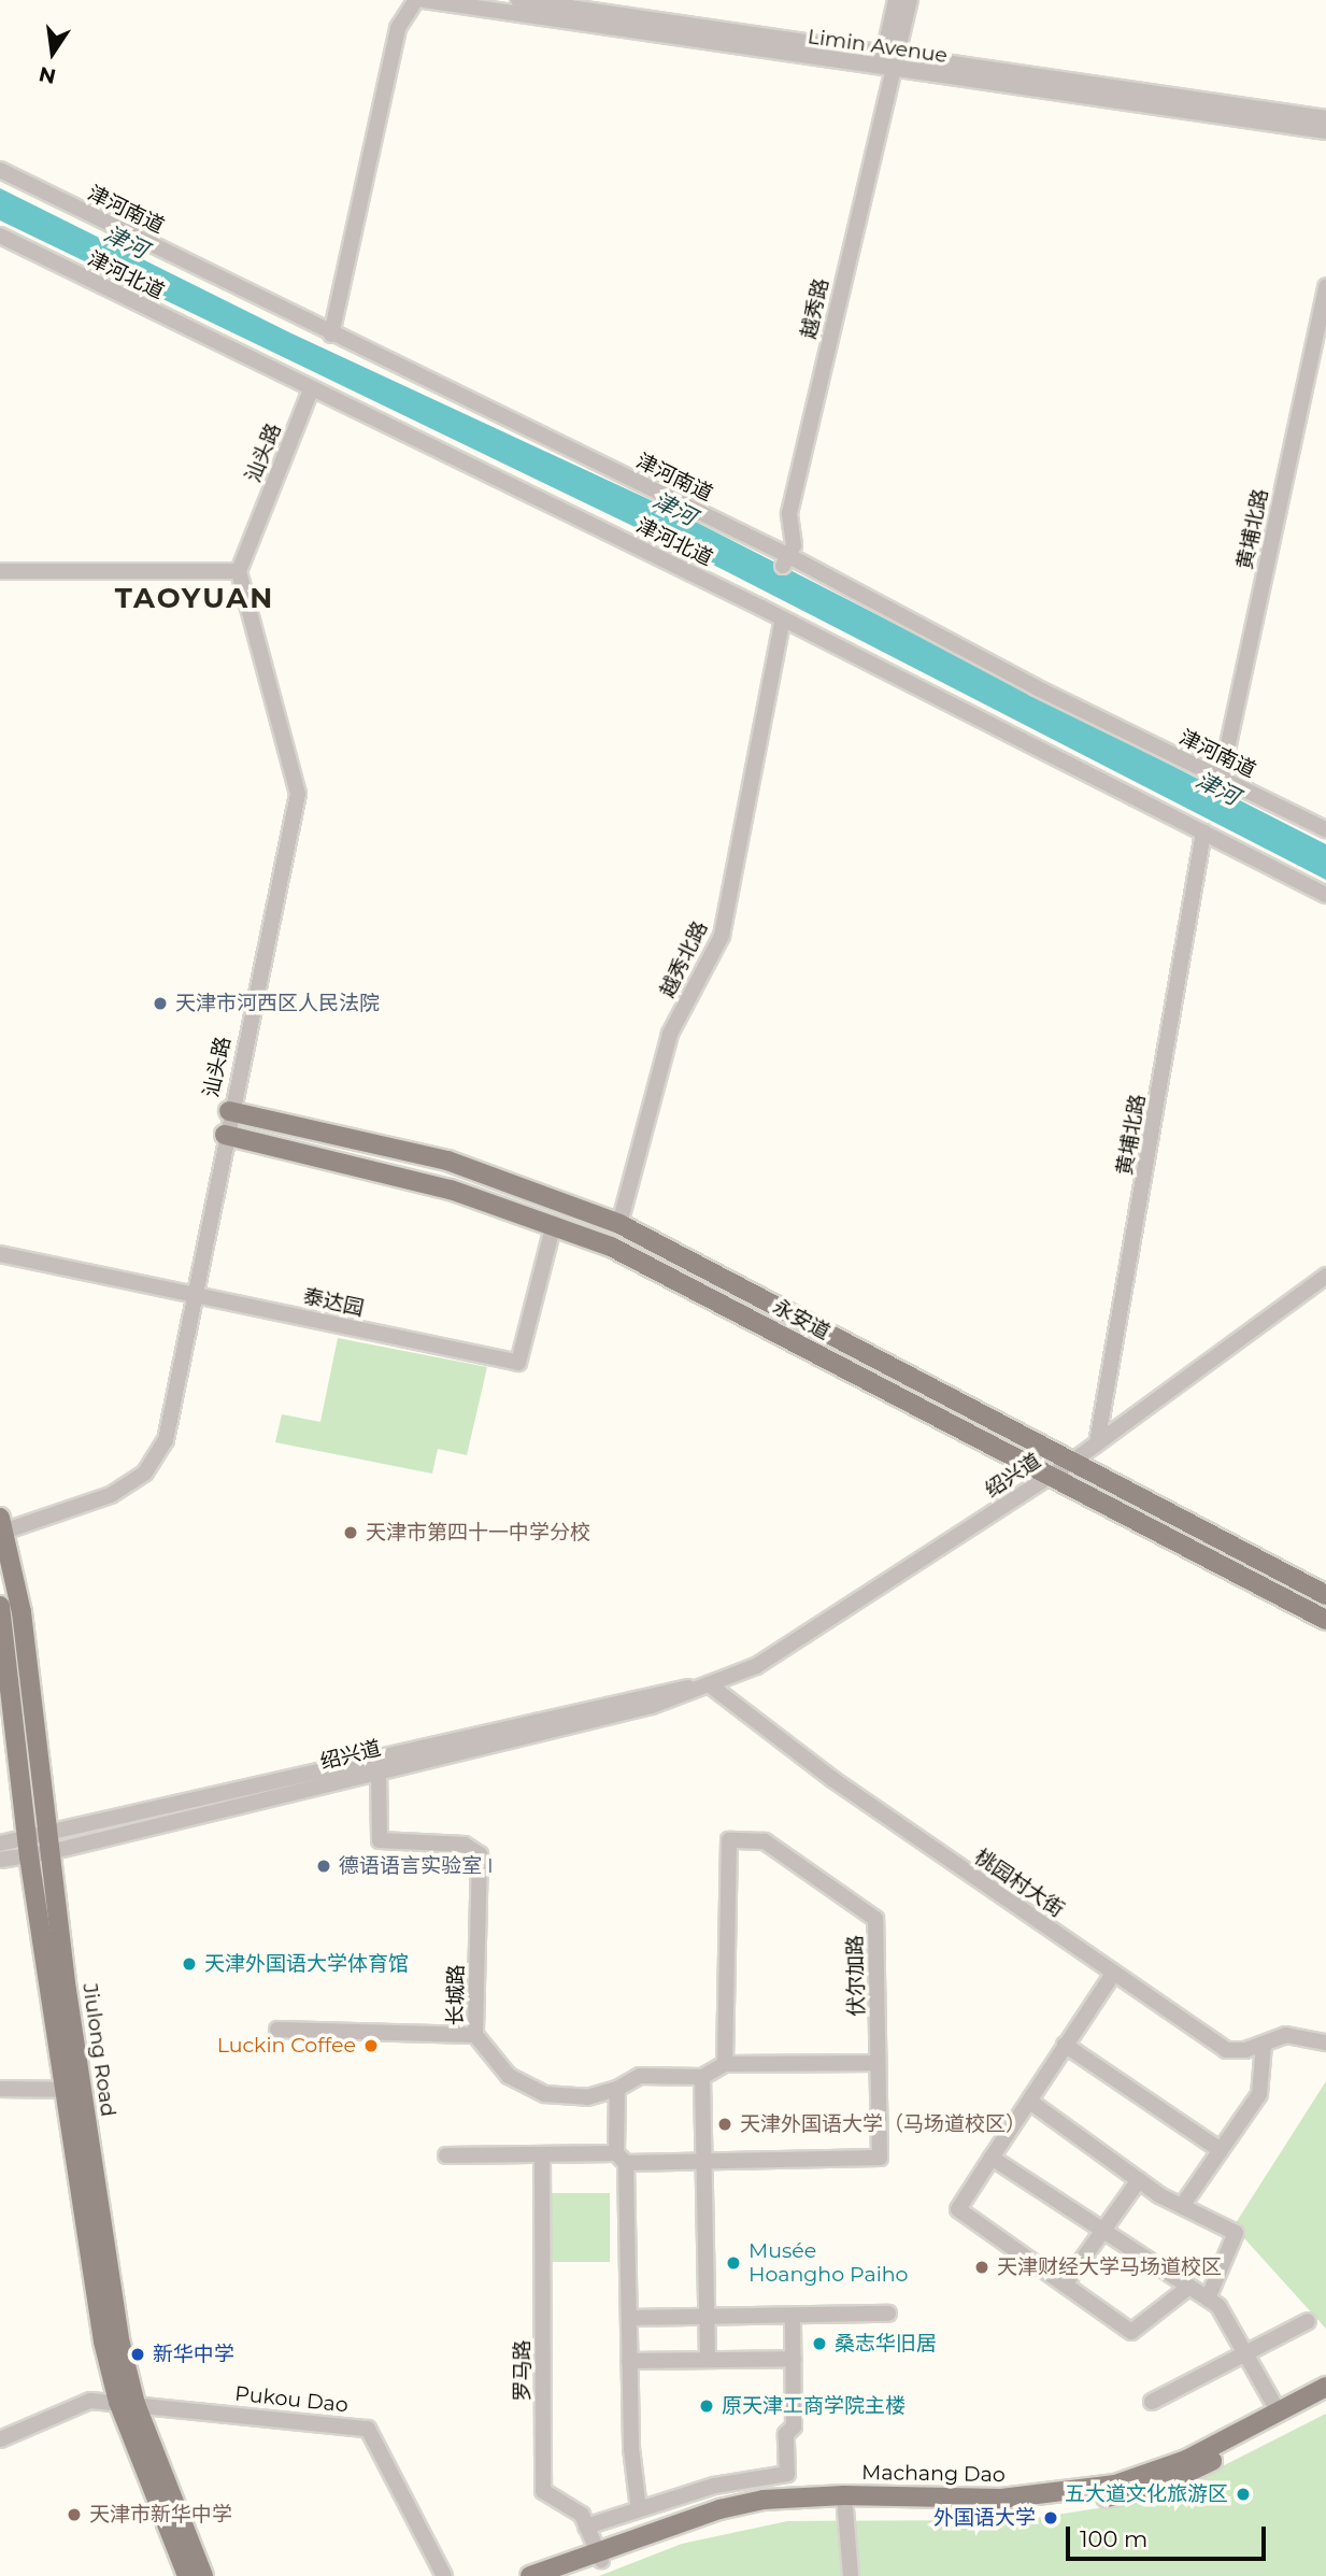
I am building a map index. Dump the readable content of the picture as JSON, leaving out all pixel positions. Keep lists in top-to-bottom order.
{
  "streets": {
    "main road": ["永安道", "Jiulong Road", "Machang Dao"],
    "street": [
      "Limin Avenue",
      "津河南道",
      "津河北道",
      "越秀路",
      "汕头路",
      "黄埔北路",
      "越秀北路",
      "泰达园",
      "绍兴道",
      "桃园村大街",
      "伏尔加路",
      "长城路",
      "罗马路",
      "Pukou Dao"
    ]
  },
  "crossings": [
    ["Limin Avenue", "越秀路"],
    ["津河南道", "越秀路"],
    ["津河南道", "黄埔北路"],
    ["津河北道", "汕头路"],
    ["津河北道", "黄埔北路"],
    ["津河北道", "越秀北路"],
    ["汕头路", "泰达园"],
    ["汕头路", "永安道"],
    ["汕头路", "Jiulong Road"],
    ["黄埔北路", "绍兴道"],
    ["越秀北路", "永安道"],
    ["泰达园", "永安道"],
    ["永安道", "绍兴道"],
    ["绍兴道", "桃园村大街"],
    ["绍兴道", "长城路"],
    ["绍兴道", "Jiulong Road"],
    ["Jiulong Road", "Pukou Dao"],
    ["罗马路", "Machang Dao"]
  ],
  "districts": ["TAOYUAN"],
  "water": ["津河"],
  "places": [
    "天津市河西区人民法院",
    "天津市第四十一中学分校",
    "德语语言实验室 I",
    "天津外国语大学体育馆",
    "Luckin Coffee",
    "天津外国语大学（马场道校区）",
    "Musée Hoangho Paiho",
    "天津财经大学马场道校区",
    "桑志华旧居",
    "新华中学",
    "原天津工商学院主楼",
    "五大道文化旅游区",
    "天津市新华中学",
    "外国语大学"
  ],
  "scale_bar": "100 m",
  "north": "bottom"
}
